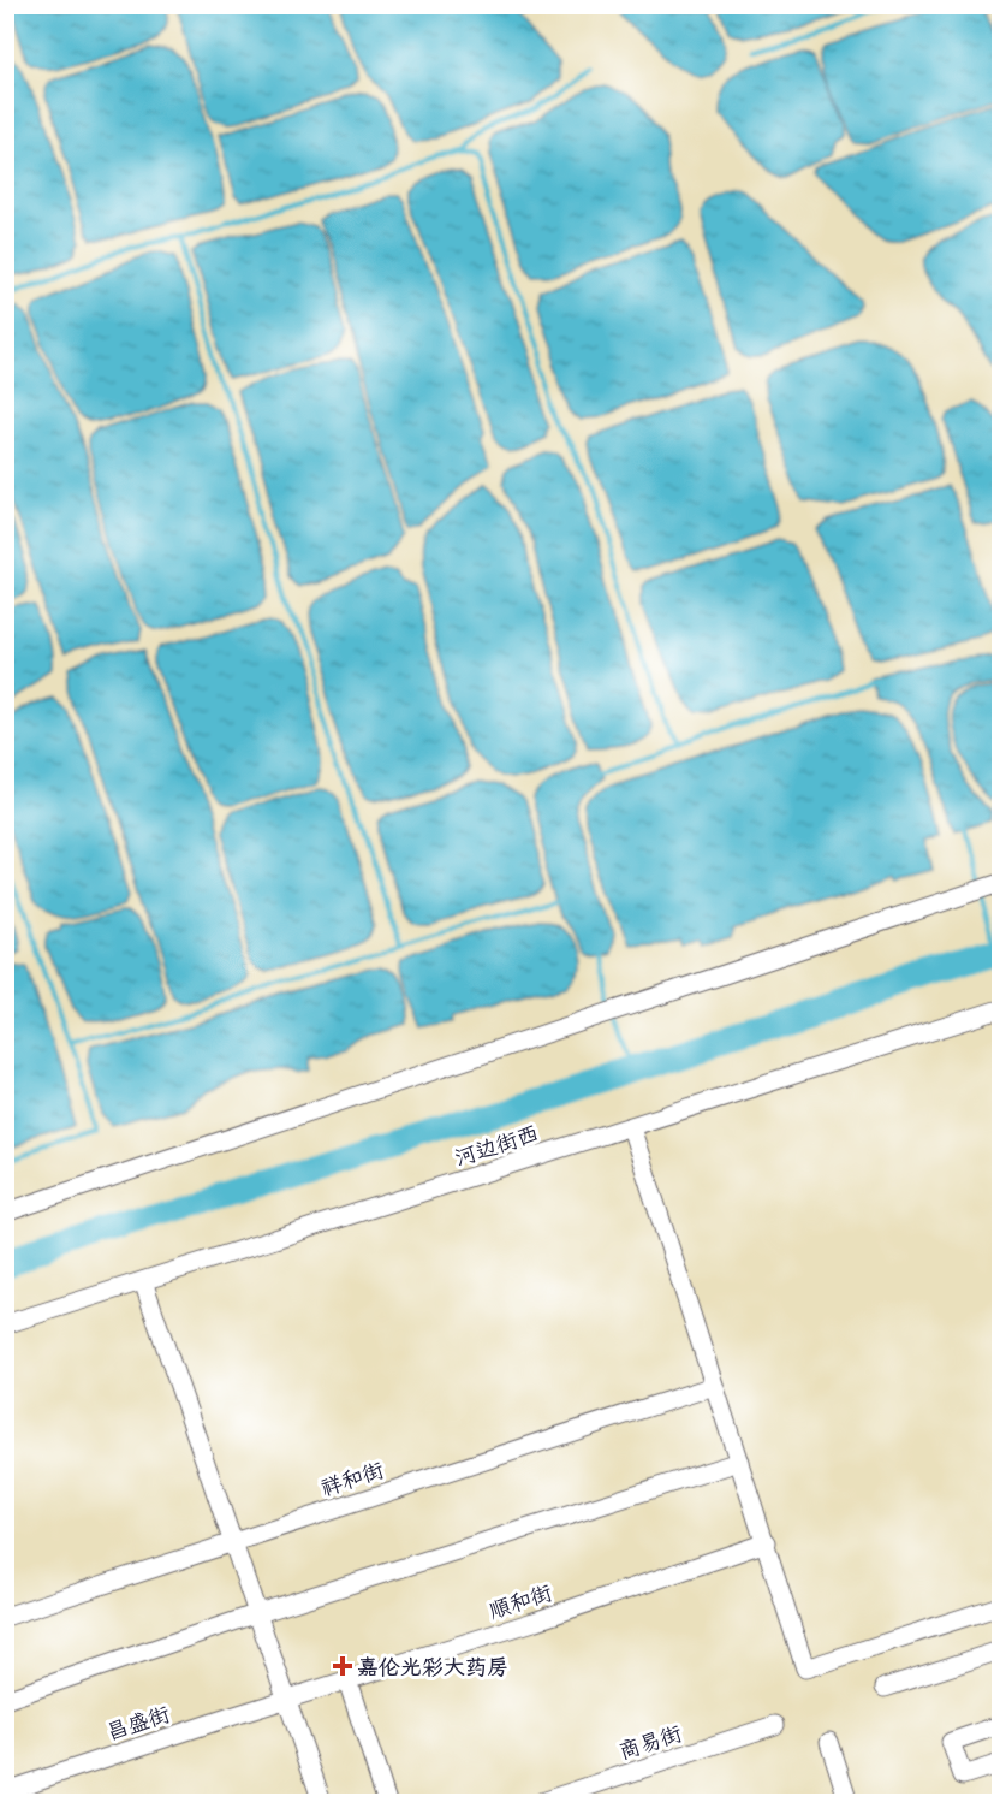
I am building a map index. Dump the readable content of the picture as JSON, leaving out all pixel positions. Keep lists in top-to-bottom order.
{
  "streets": {
    "street": [
      "河边街西",
      "祥和街",
      "順和街",
      "昌盛街",
      "商易街"
    ]
  },
  "crossings": [
    ["順和街", "昌盛街"]
  ],
  "places": {
    "health": ["嘉伦光彩大药房"]
  }
}
